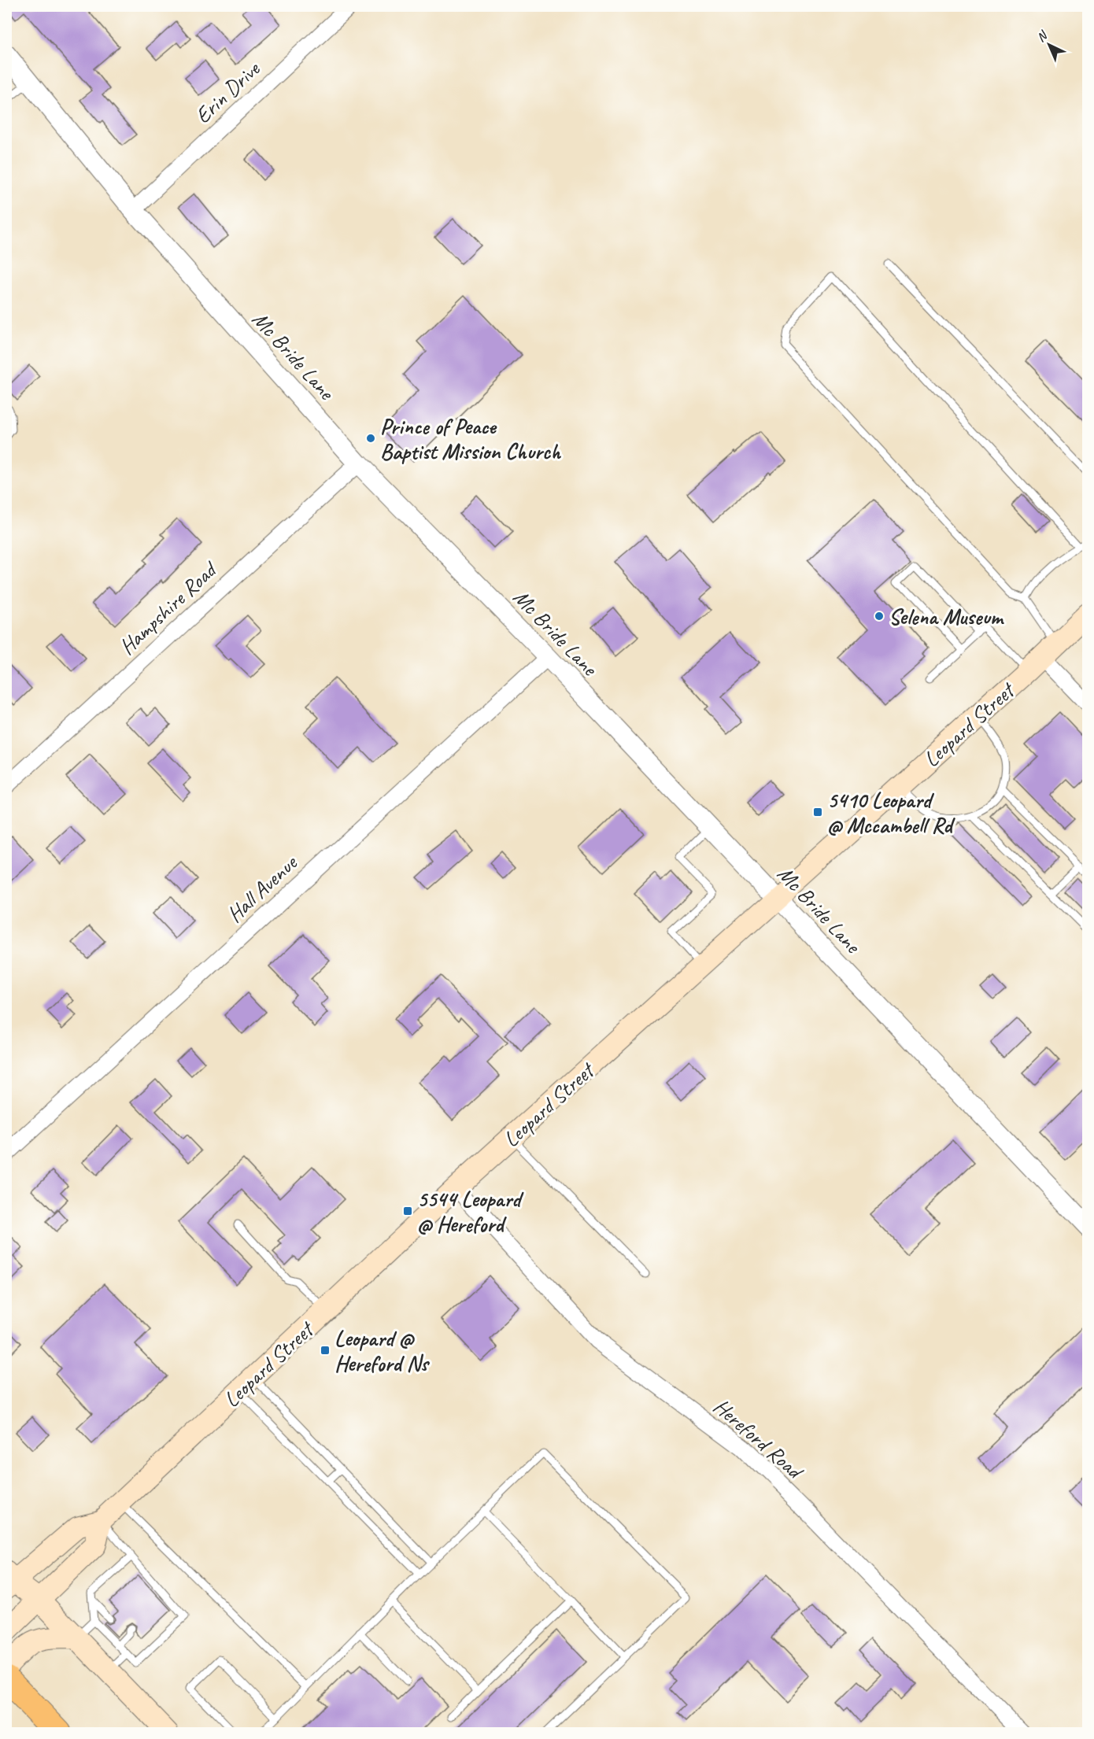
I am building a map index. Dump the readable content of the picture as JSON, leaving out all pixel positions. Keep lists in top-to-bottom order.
{
  "streets": {
    "main road": ["Leopard Street"],
    "street": [
      "Erin Drive",
      "Mc Bride Lane",
      "Hampshire Road",
      "Hall Avenue",
      "Hereford Road"
    ]
  },
  "crossings": [
    ["Erin Drive", "Mc Bride Lane"],
    ["Mc Bride Lane", "Hampshire Road"],
    ["Mc Bride Lane", "Leopard Street"],
    ["Mc Bride Lane", "Hall Avenue"],
    ["Leopard Street", "Hereford Road"]
  ],
  "places": {
    "other": ["Prince of Peace Baptist Mission Church", "Selena Museum"],
    "transit": ["5410 Leopard @ Mccambell Rd", "5544 Leopard @ Hereford", "Leopard @ Hereford Ns"]
  },
  "north": "top left"
}
